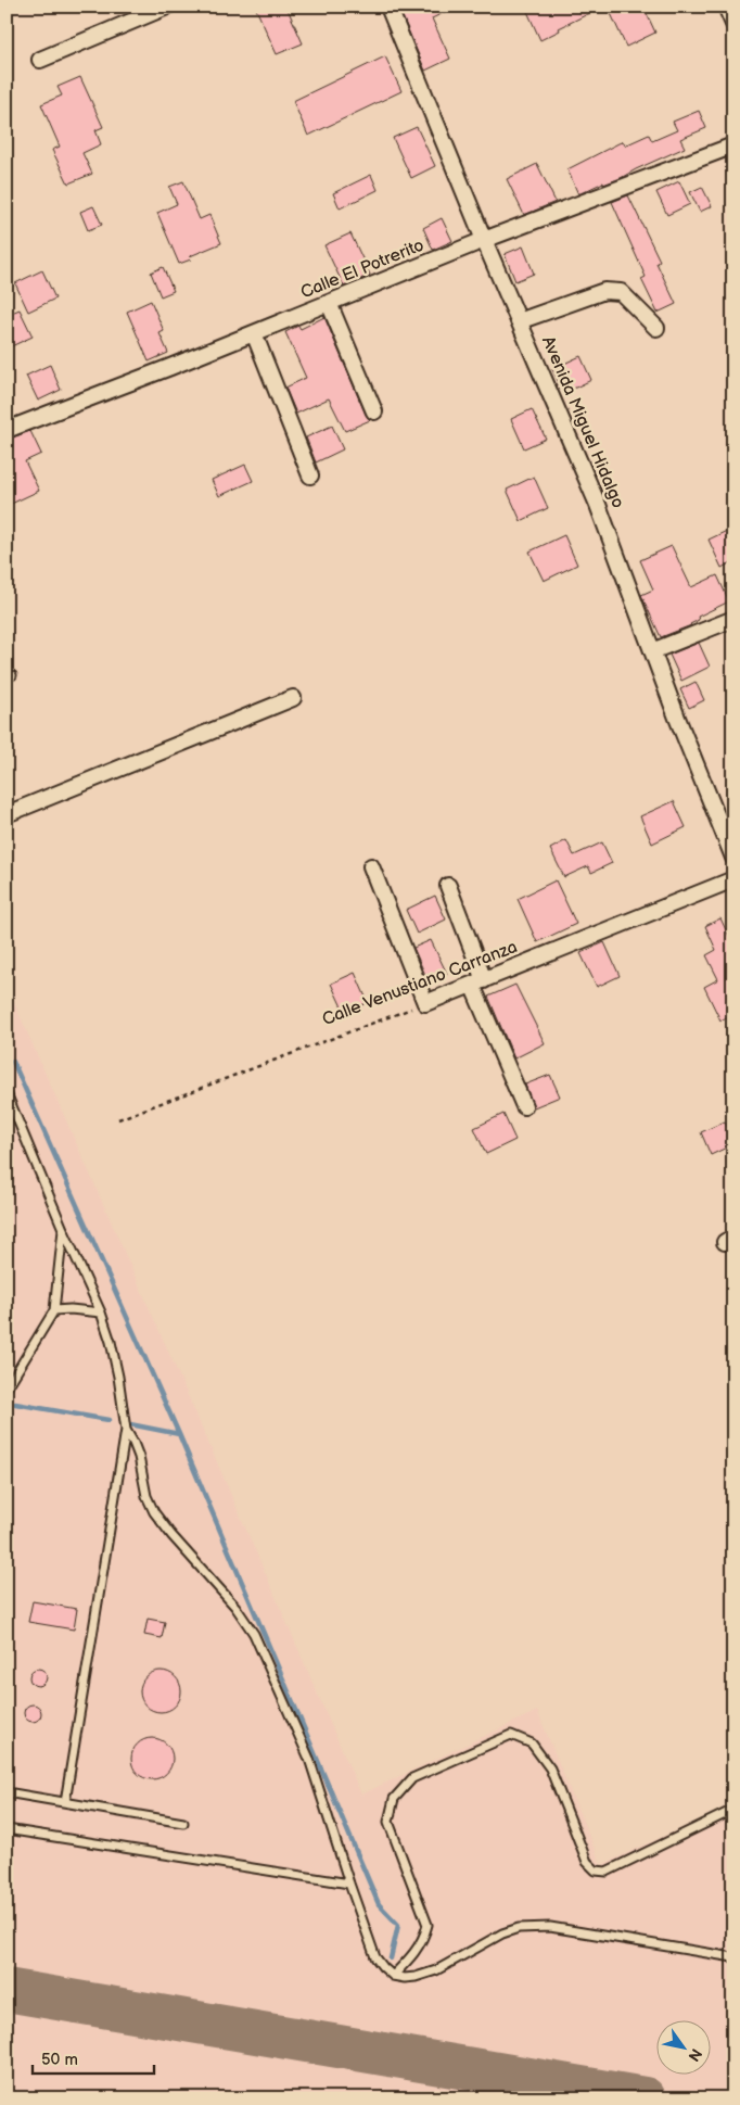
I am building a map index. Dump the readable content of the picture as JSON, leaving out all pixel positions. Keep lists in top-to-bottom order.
{
  "streets": {
    "street": ["Calle El Potrerito", "Avenida Miguel Hidalgo", "Calle Venustiano Carranza"]
  },
  "crossings": [
    ["Calle El Potrerito", "Avenida Miguel Hidalgo"]
  ],
  "scale_bar": "50 m",
  "north": "bottom right"
}
